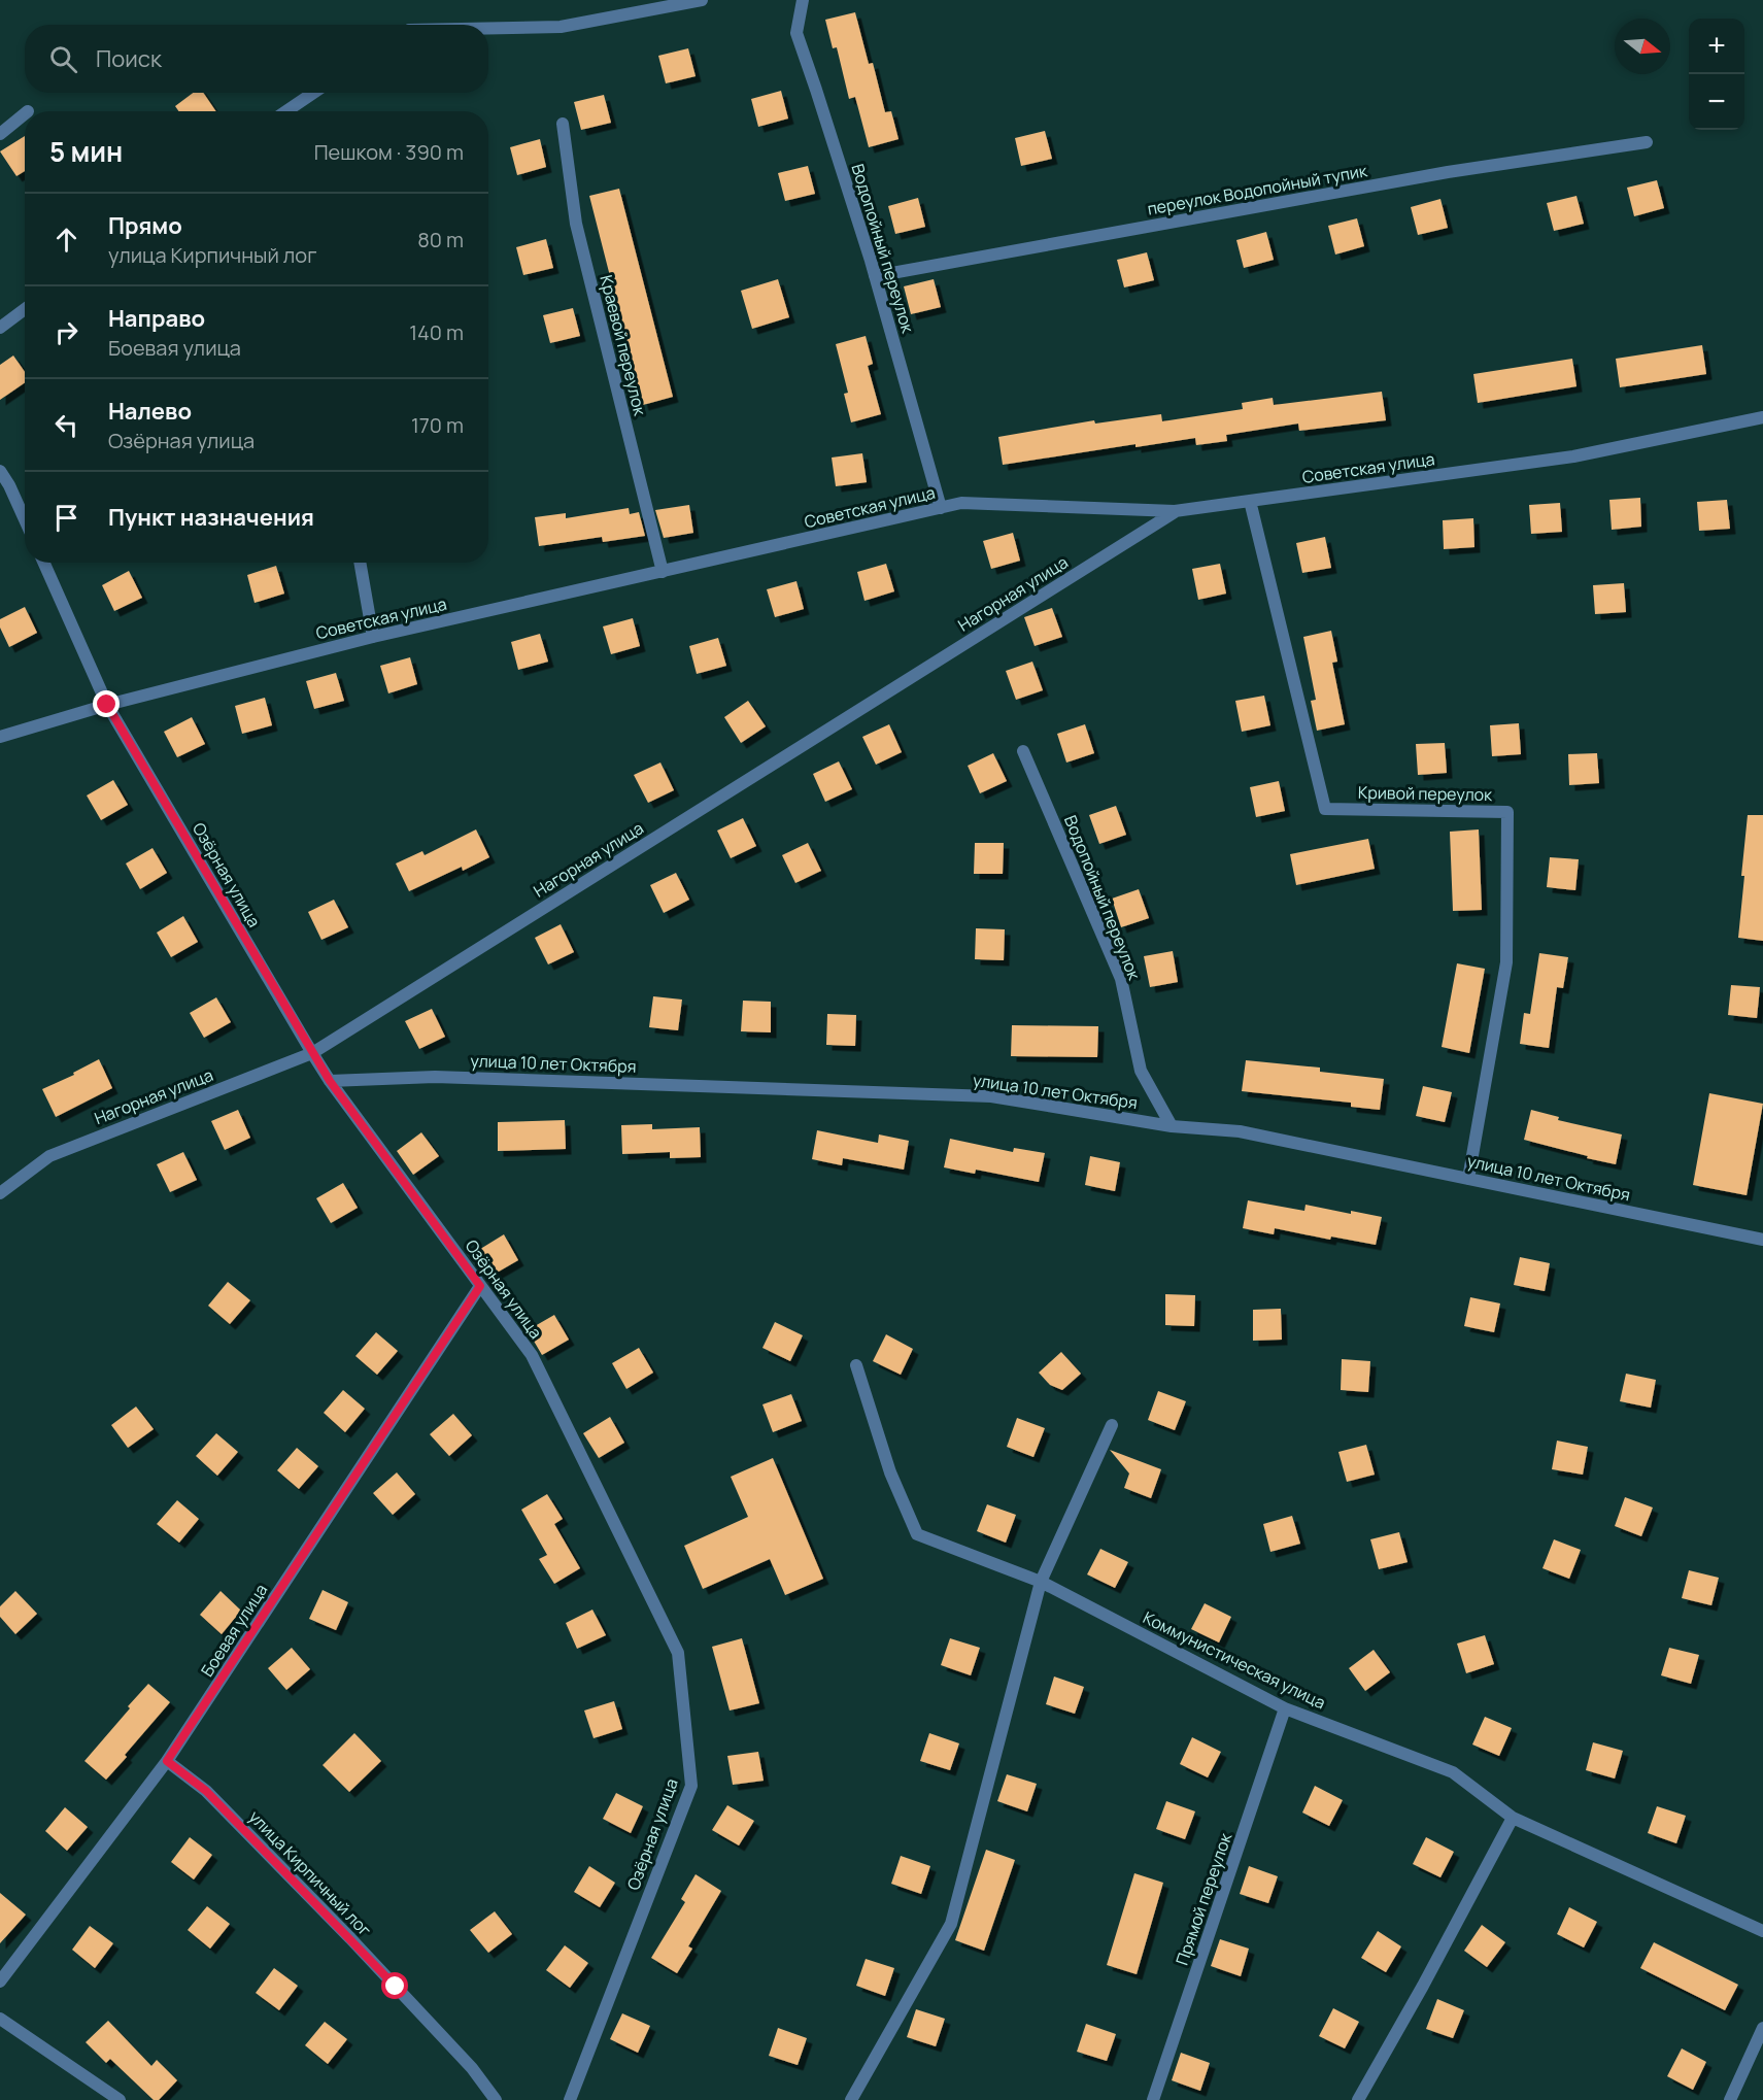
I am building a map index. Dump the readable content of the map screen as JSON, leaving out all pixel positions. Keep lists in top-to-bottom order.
{
  "streets": {
    "street": [
      "переулок Водопойный тупик",
      "Водопойный переулок",
      "Краевой переулок",
      "Советская улица",
      "Нагорная улица",
      "Кривой переулок",
      "Озёрная улица",
      "улица 10 лет Октября",
      "Боевая улица",
      "Коммунистическая улица",
      "улица Кирпичный лог",
      "Прямой переулок"
    ]
  },
  "crossings": [
    ["переулок Водопойный тупик", "Водопойный переулок"],
    ["Водопойный переулок", "Советская улица"],
    ["Водопойный переулок", "улица 10 лет Октября"],
    ["Краевой переулок", "Советская улица"],
    ["Советская улица", "Нагорная улица"],
    ["Советская улица", "Кривой переулок"],
    ["Советская улица", "Озёрная улица"],
    ["Нагорная улица", "Озёрная улица"],
    ["Кривой переулок", "улица 10 лет Октября"],
    ["Озёрная улица", "улица 10 лет Октября"],
    ["Озёрная улица", "Боевая улица"],
    ["Боевая улица", "улица Кирпичный лог"],
    ["Коммунистическая улица", "Прямой переулок"]
  ],
  "north": "right",
  "page": {
    "map_buttons": ["+", "−"],
    "search": "Поиск",
    "heading": ["5 мин", "Пешком · 390 m"],
    "list": [
      ["Прямо", "улица Кирпичный лог", "80 m"],
      ["Направо", "Боевая улица", "140 m"],
      ["Налево", "Озёрная улица", "170 m"],
      "Пункт назначения"
    ]
  }
}
